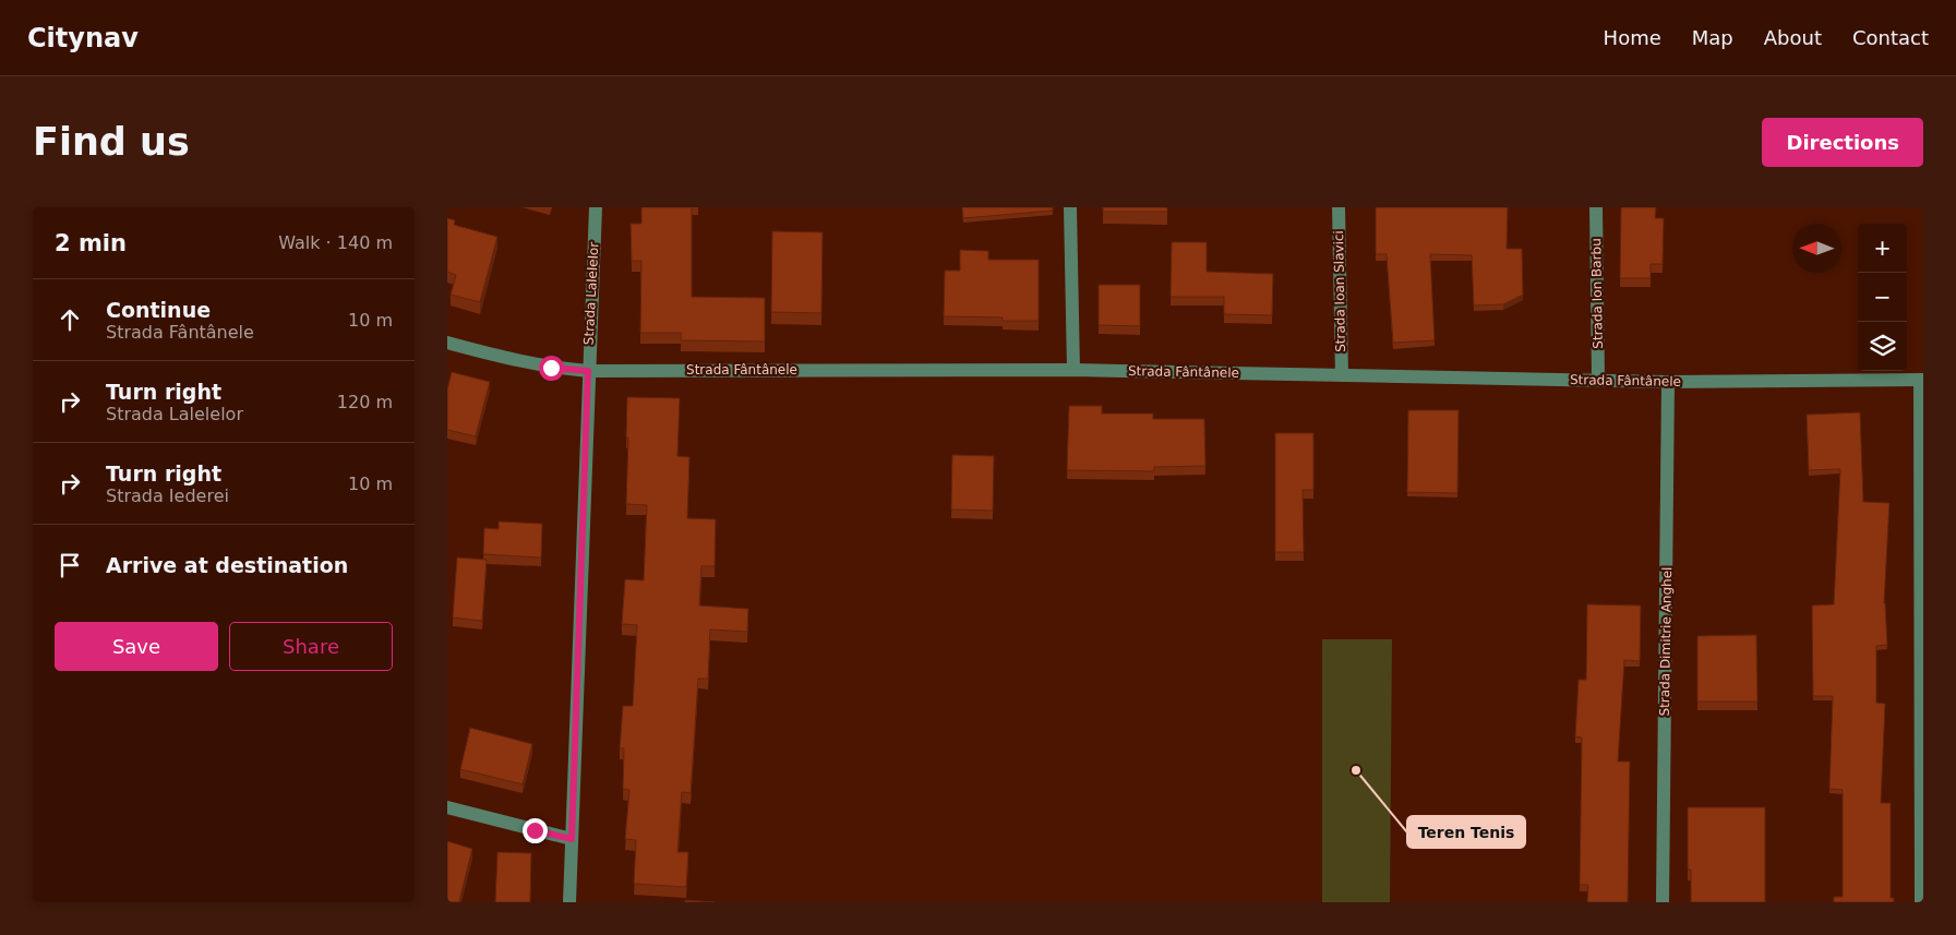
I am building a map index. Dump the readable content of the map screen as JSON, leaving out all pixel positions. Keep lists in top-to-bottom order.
{
  "streets": {
    "street": [
      "Strada Ioan Slavici",
      "Strada Lalelelor",
      "Strada Ion Barbu",
      "Strada Fântânele",
      "Strada Dimitrie Anghel"
    ]
  },
  "crossings": [
    ["Strada Ioan Slavici", "Strada Fântânele"],
    ["Strada Lalelelor", "Strada Fântânele"],
    ["Strada Ion Barbu", "Strada Fântânele"],
    ["Strada Fântânele", "Strada Dimitrie Anghel"]
  ],
  "places": ["Teren Tenis"],
  "north": "left",
  "page": {
    "header": "Citynav",
    "nav": [
      "Home",
      "Map",
      "About",
      "Contact"
    ],
    "buttons": [
      "Directions",
      ["Save", "Share"]
    ],
    "title": "Find us",
    "heading": ["2 min", "Walk · 140 m"],
    "map_buttons": ["+", "−"],
    "list": [
      ["Continue", "Strada Fântânele", "10 m"],
      ["Turn right", "Strada Lalelelor", "120 m"],
      ["Turn right", "Strada Iederei", "10 m"],
      "Arrive at destination"
    ]
  }
}
